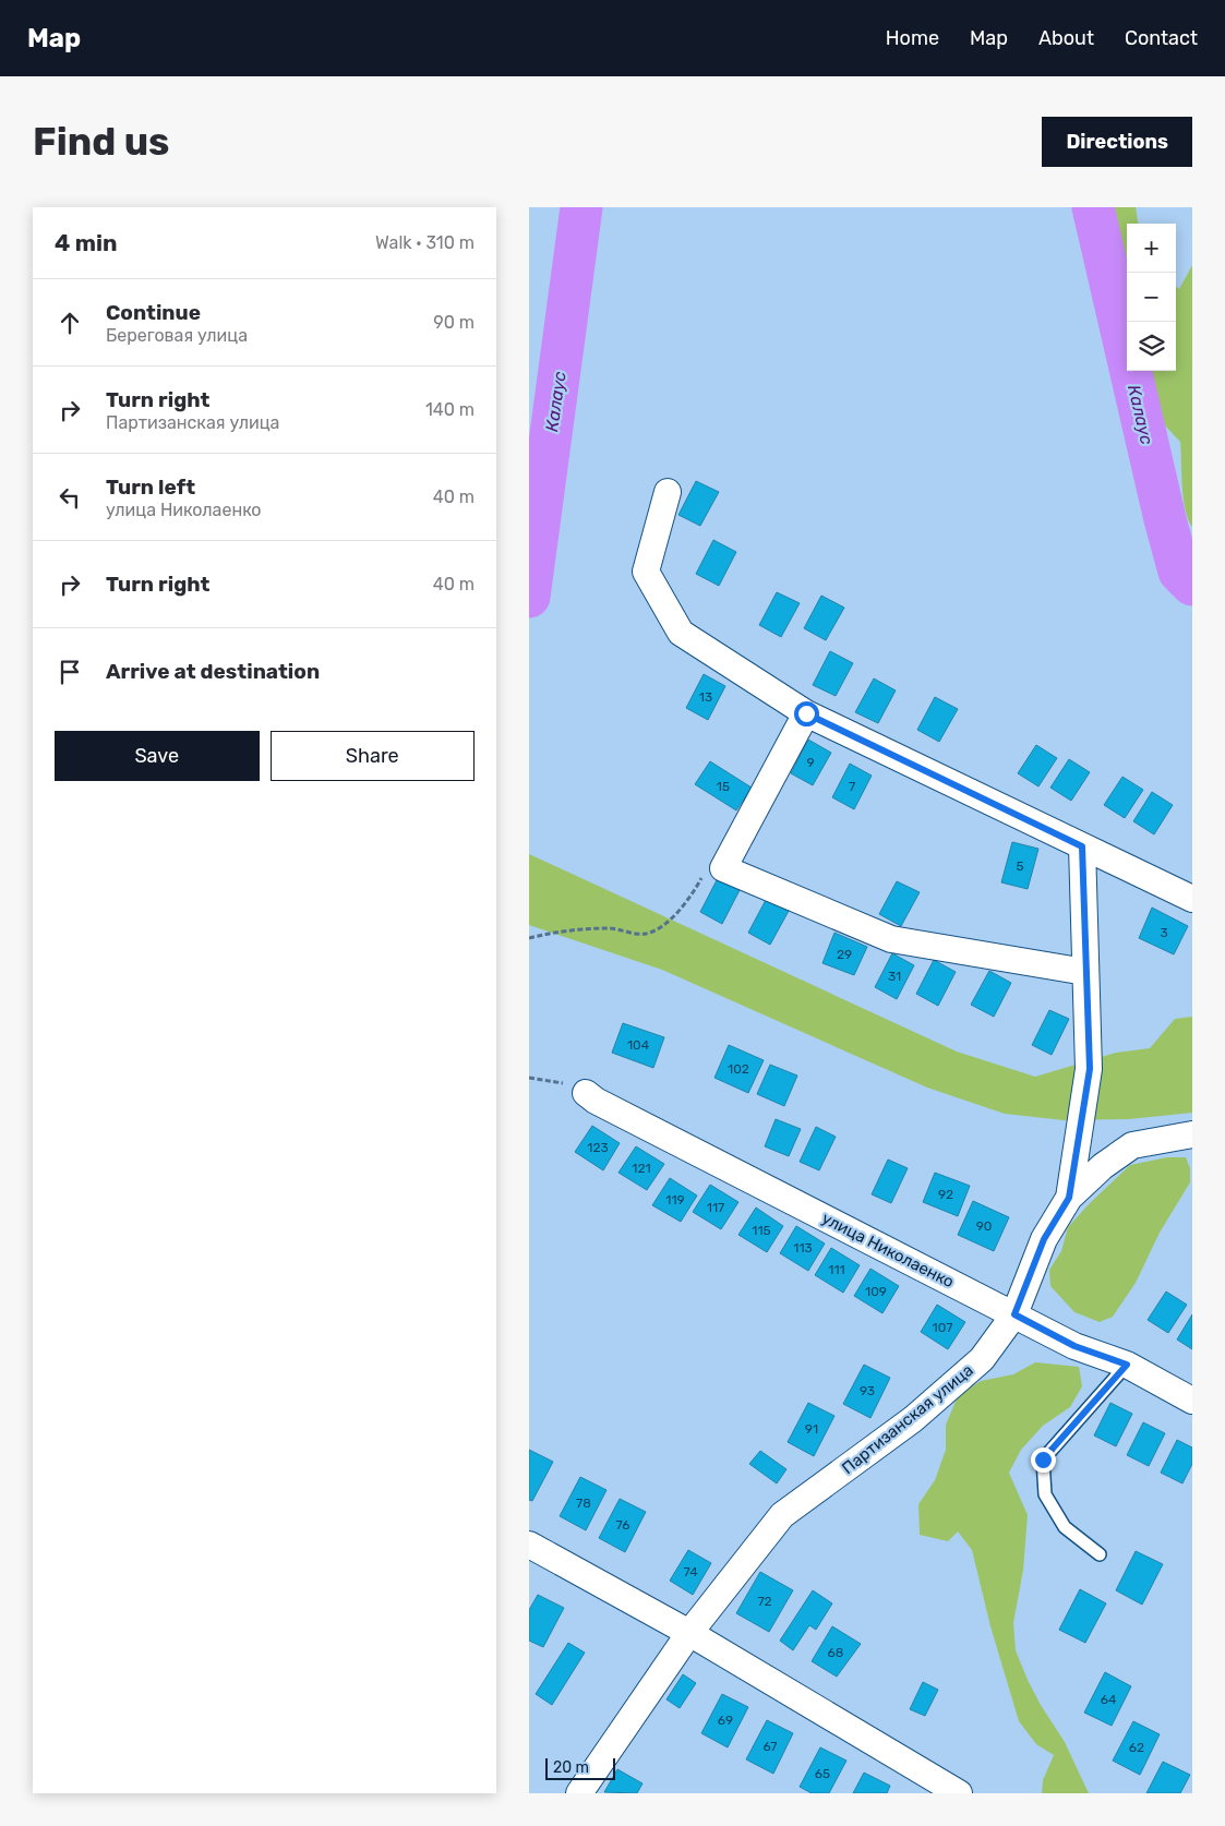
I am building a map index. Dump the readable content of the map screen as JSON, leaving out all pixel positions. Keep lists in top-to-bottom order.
{
  "streets": {
    "street": ["улица Николаенко", "Партизанская улица"]
  },
  "crossings": [
    ["улица Николаенко", "Партизанская улица"]
  ],
  "water": ["Калаус"],
  "house_numbers": [
    "13",
    "9",
    "15",
    "7",
    "5",
    "3",
    "29",
    "31",
    "104",
    "102",
    "123",
    "121",
    "92",
    "119",
    "117",
    "90",
    "115",
    "113",
    "111",
    "109",
    "107",
    "93",
    "91",
    "78",
    "76",
    "74",
    "72",
    "68",
    "64",
    "69",
    "67",
    "62",
    "65"
  ],
  "scale_bar": "20 m",
  "page": {
    "header": "Map",
    "nav": [
      "Home",
      "Map",
      "About",
      "Contact"
    ],
    "buttons": [
      "Directions",
      ["Save", "Share"]
    ],
    "title": "Find us",
    "heading": ["4 min", "Walk · 310 m"],
    "map_buttons": ["+", "−"],
    "list": [
      ["Continue", "Береговая улица", "90 m"],
      ["Turn right", "Партизанская улица", "140 m"],
      ["Turn left", "улица Николаенко", "40 m"],
      ["Turn right", "40 m"],
      "Arrive at destination"
    ],
    "scale": "20 m"
  }
}
